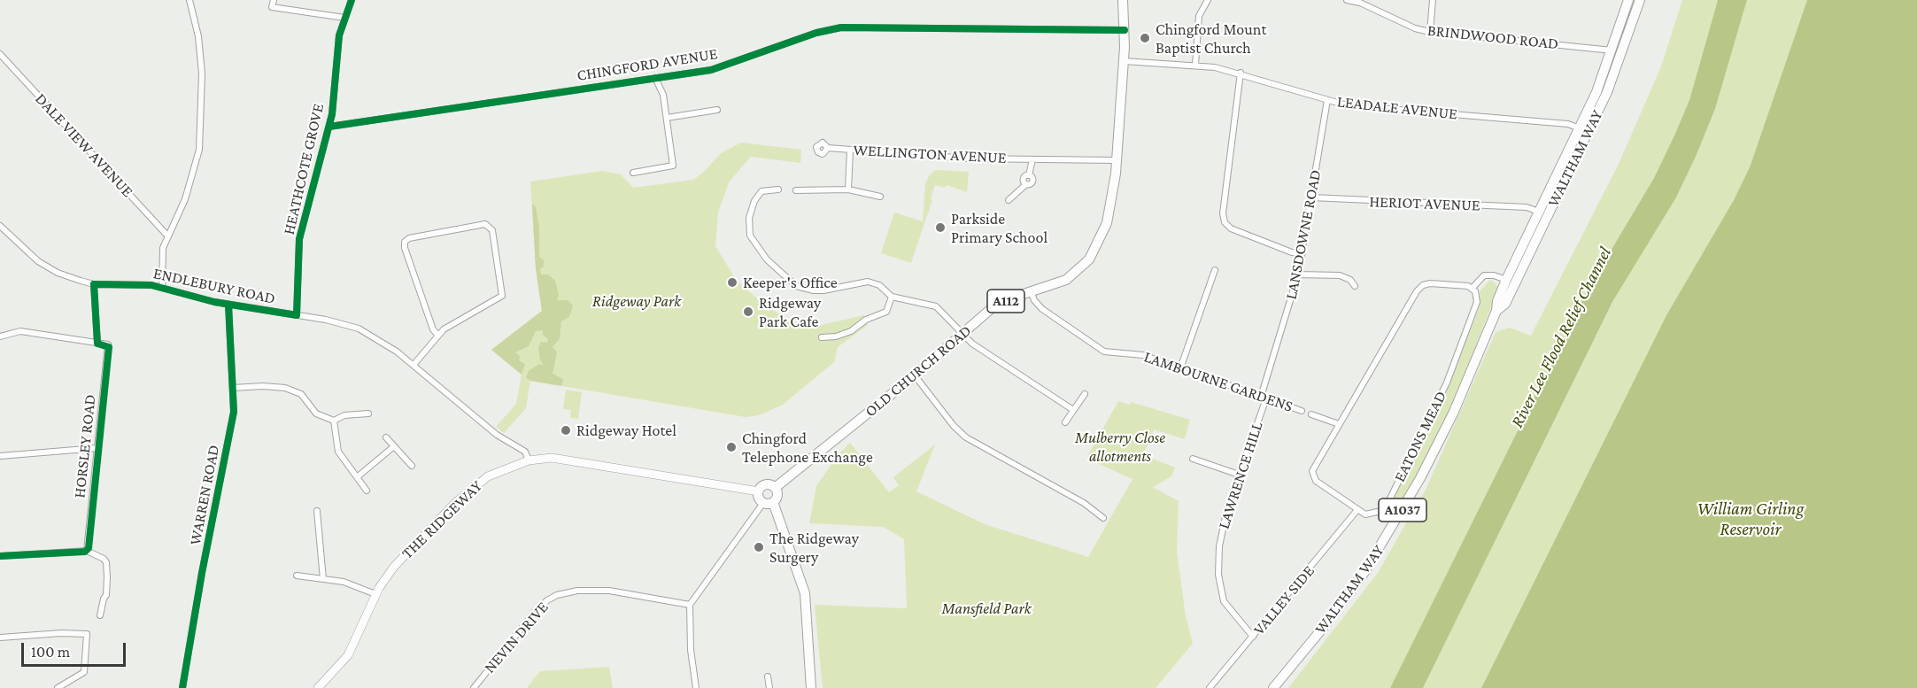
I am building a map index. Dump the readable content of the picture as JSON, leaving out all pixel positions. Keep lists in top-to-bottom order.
{
  "streets": {
    "main road": [
      "WALTHAM WAY",
      "A112",
      "OLD CHURCH ROAD",
      "A1037",
      "THE RIDGEWAY"
    ],
    "street": [
      "BRINDWOOD ROAD",
      "CHINGFORD AVENUE",
      "LEADALE AVENUE",
      "DALE VIEW AVENUE",
      "WELLINGTON AVENUE",
      "HEATHCOTE GROVE",
      "HERIOT AVENUE",
      "LANSDOWNE ROAD",
      "ENDLEBURY ROAD",
      "LAMBOURNE GARDENS",
      "EATONS MEAD",
      "HORSLEY ROAD",
      "LAWRENCE HILL",
      "WARREN ROAD",
      "VALLEY SIDE",
      "NEVIN DRIVE"
    ]
  },
  "crossings": [
    ["BRINDWOOD ROAD", "WALTHAM WAY"],
    ["CHINGFORD AVENUE", "HEATHCOTE GROVE"],
    ["CHINGFORD AVENUE", "OLD CHURCH ROAD"],
    ["LEADALE AVENUE", "WALTHAM WAY"],
    ["LEADALE AVENUE", "LANSDOWNE ROAD"],
    ["LEADALE AVENUE", "OLD CHURCH ROAD"],
    ["WELLINGTON AVENUE", "OLD CHURCH ROAD"],
    ["WALTHAM WAY", "HERIOT AVENUE"],
    ["HEATHCOTE GROVE", "ENDLEBURY ROAD"],
    ["HERIOT AVENUE", "LANSDOWNE ROAD"],
    ["LANSDOWNE ROAD", "LAMBOURNE GARDENS"],
    ["LANSDOWNE ROAD", "LAWRENCE HILL"],
    ["ENDLEBURY ROAD", "WARREN ROAD"],
    ["ENDLEBURY ROAD", "THE RIDGEWAY"],
    ["OLD CHURCH ROAD", "LAMBOURNE GARDENS"],
    ["OLD CHURCH ROAD", "THE RIDGEWAY"],
    ["LAMBOURNE GARDENS", "LAWRENCE HILL"],
    ["EATONS MEAD", "VALLEY SIDE"],
    ["LAWRENCE HILL", "VALLEY SIDE"]
  ],
  "water": ["River Lee Flood Relief Channel", "William Girling Reservoir"],
  "parks": ["Ridgeway Park", "Mulberry Close allotments", "Mansfield Park"],
  "places": [
    "Chingford Mount Baptist Church",
    "Parkside Primary School",
    "Keeper's Office",
    "Ridgeway Park Cafe",
    "Ridgeway Hotel",
    "Chingford Telephone Exchange",
    "The Ridgeway Surgery"
  ],
  "scale_bar": "100 m"
}
